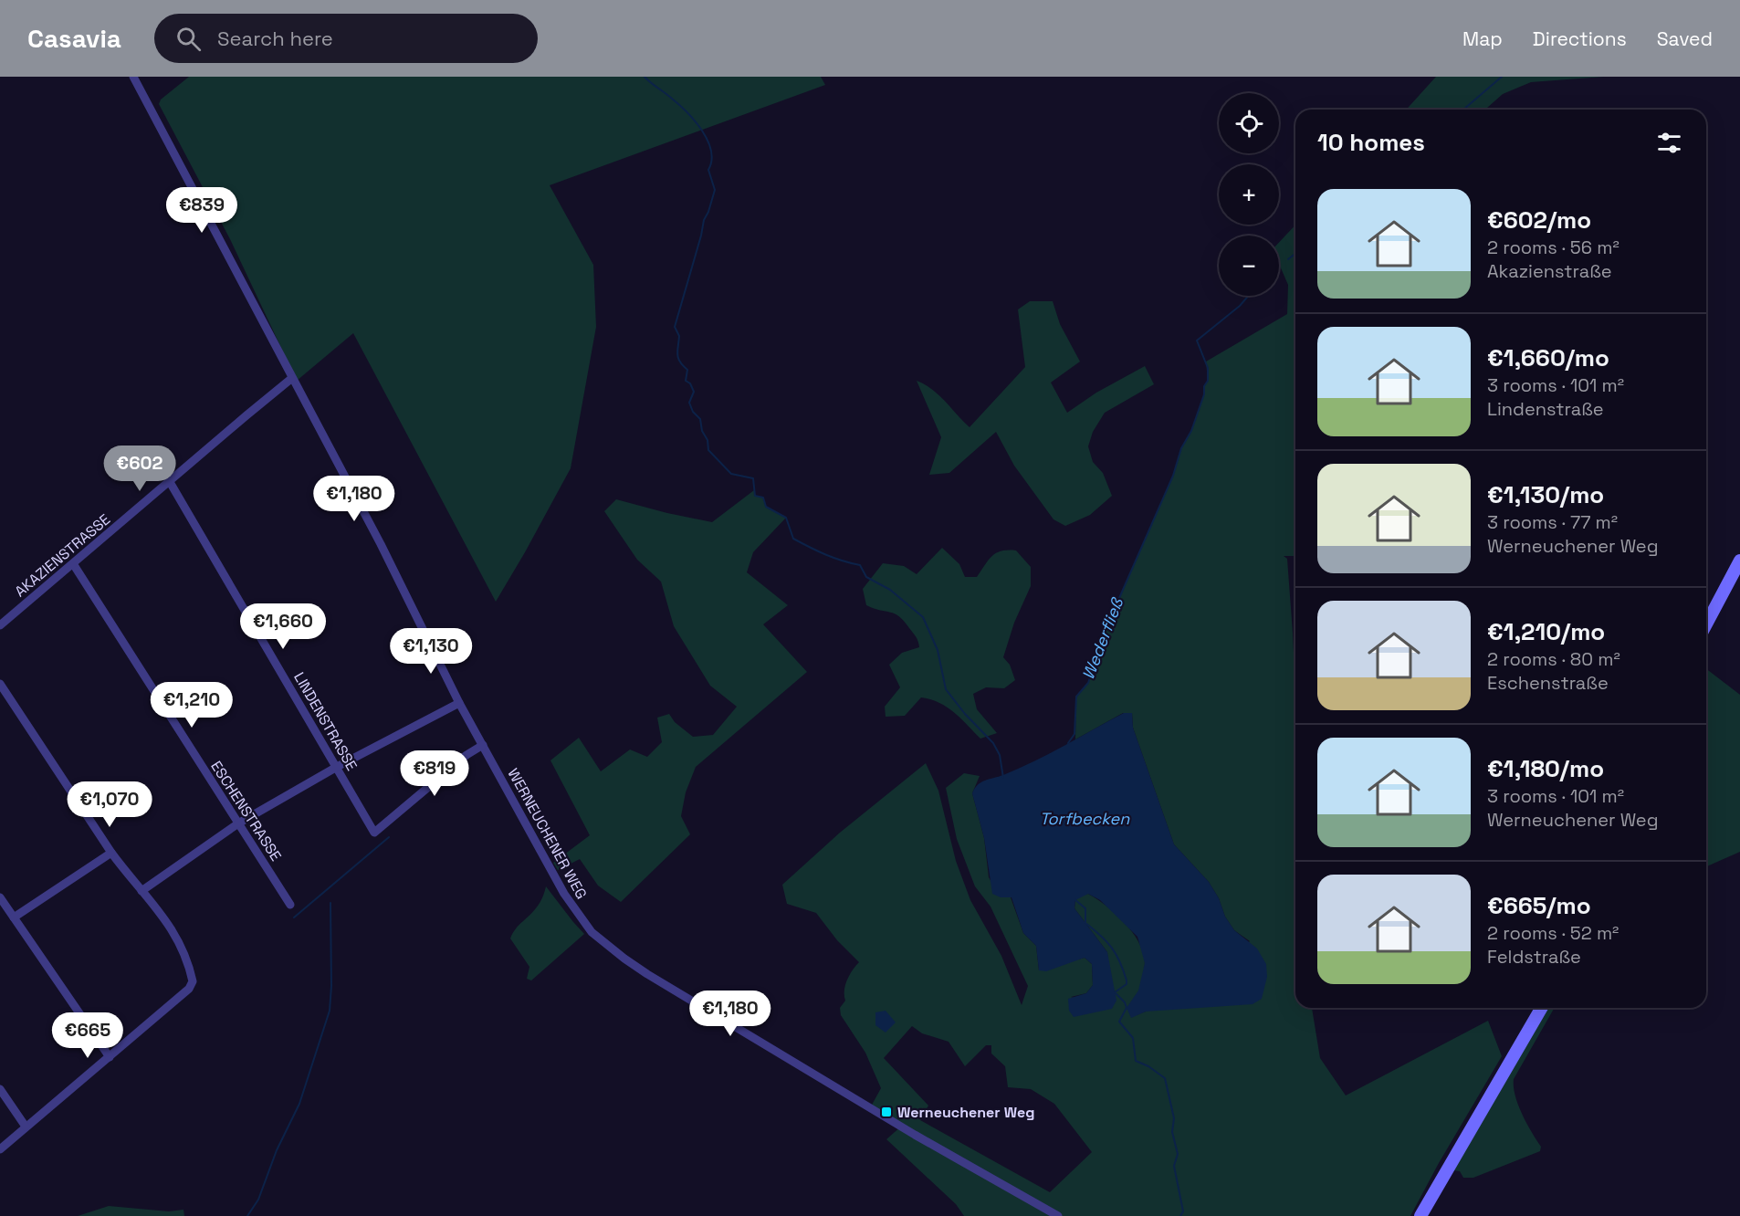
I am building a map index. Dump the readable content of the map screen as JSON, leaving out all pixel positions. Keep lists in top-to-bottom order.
{
  "streets": {
    "street": [
      "AKAZIENSTRASSE",
      "LINDENSTRASSE",
      "ESCHENSTRASSE",
      "WERNEUCHENER WEG"
    ]
  },
  "crossings": [
    ["AKAZIENSTRASSE", "LINDENSTRASSE"],
    ["AKAZIENSTRASSE", "ESCHENSTRASSE"],
    ["AKAZIENSTRASSE", "WERNEUCHENER WEG"],
    ["LINDENSTRASSE", "WERNEUCHENER WEG"]
  ],
  "water": ["Wederfließ", "Torfbecken"],
  "places": {
    "transit": ["Werneuchener Weg"]
  },
  "page": {
    "header": "Casavia",
    "search": "Search here",
    "nav": ["Map", "Directions", "Saved"],
    "map_buttons": ["+", "−"],
    "heading": "10 homes",
    "list": [
      {
        "name": "€602/mo",
        "note": "2 rooms · 56 m² · Akazienstraße"
      },
      {
        "name": "€1,660/mo",
        "note": "3 rooms · 101 m² · Lindenstraße"
      },
      {
        "name": "€1,130/mo",
        "note": "3 rooms · 77 m² · Werneuchener Weg"
      },
      {
        "name": "€1,210/mo",
        "note": "2 rooms · 80 m² · Eschenstraße"
      },
      {
        "name": "€1,180/mo",
        "note": "3 rooms · 101 m² · Werneuchener Weg"
      },
      {
        "name": "€665/mo",
        "note": "2 rooms · 52 m² · Feldstraße"
      }
    ],
    "price": [
      "€839",
      "€602",
      "€1,180",
      "€1,660",
      "€1,130",
      "€1,210",
      "€819",
      "€1,070",
      "€1,180",
      "€665"
    ]
  }
}
